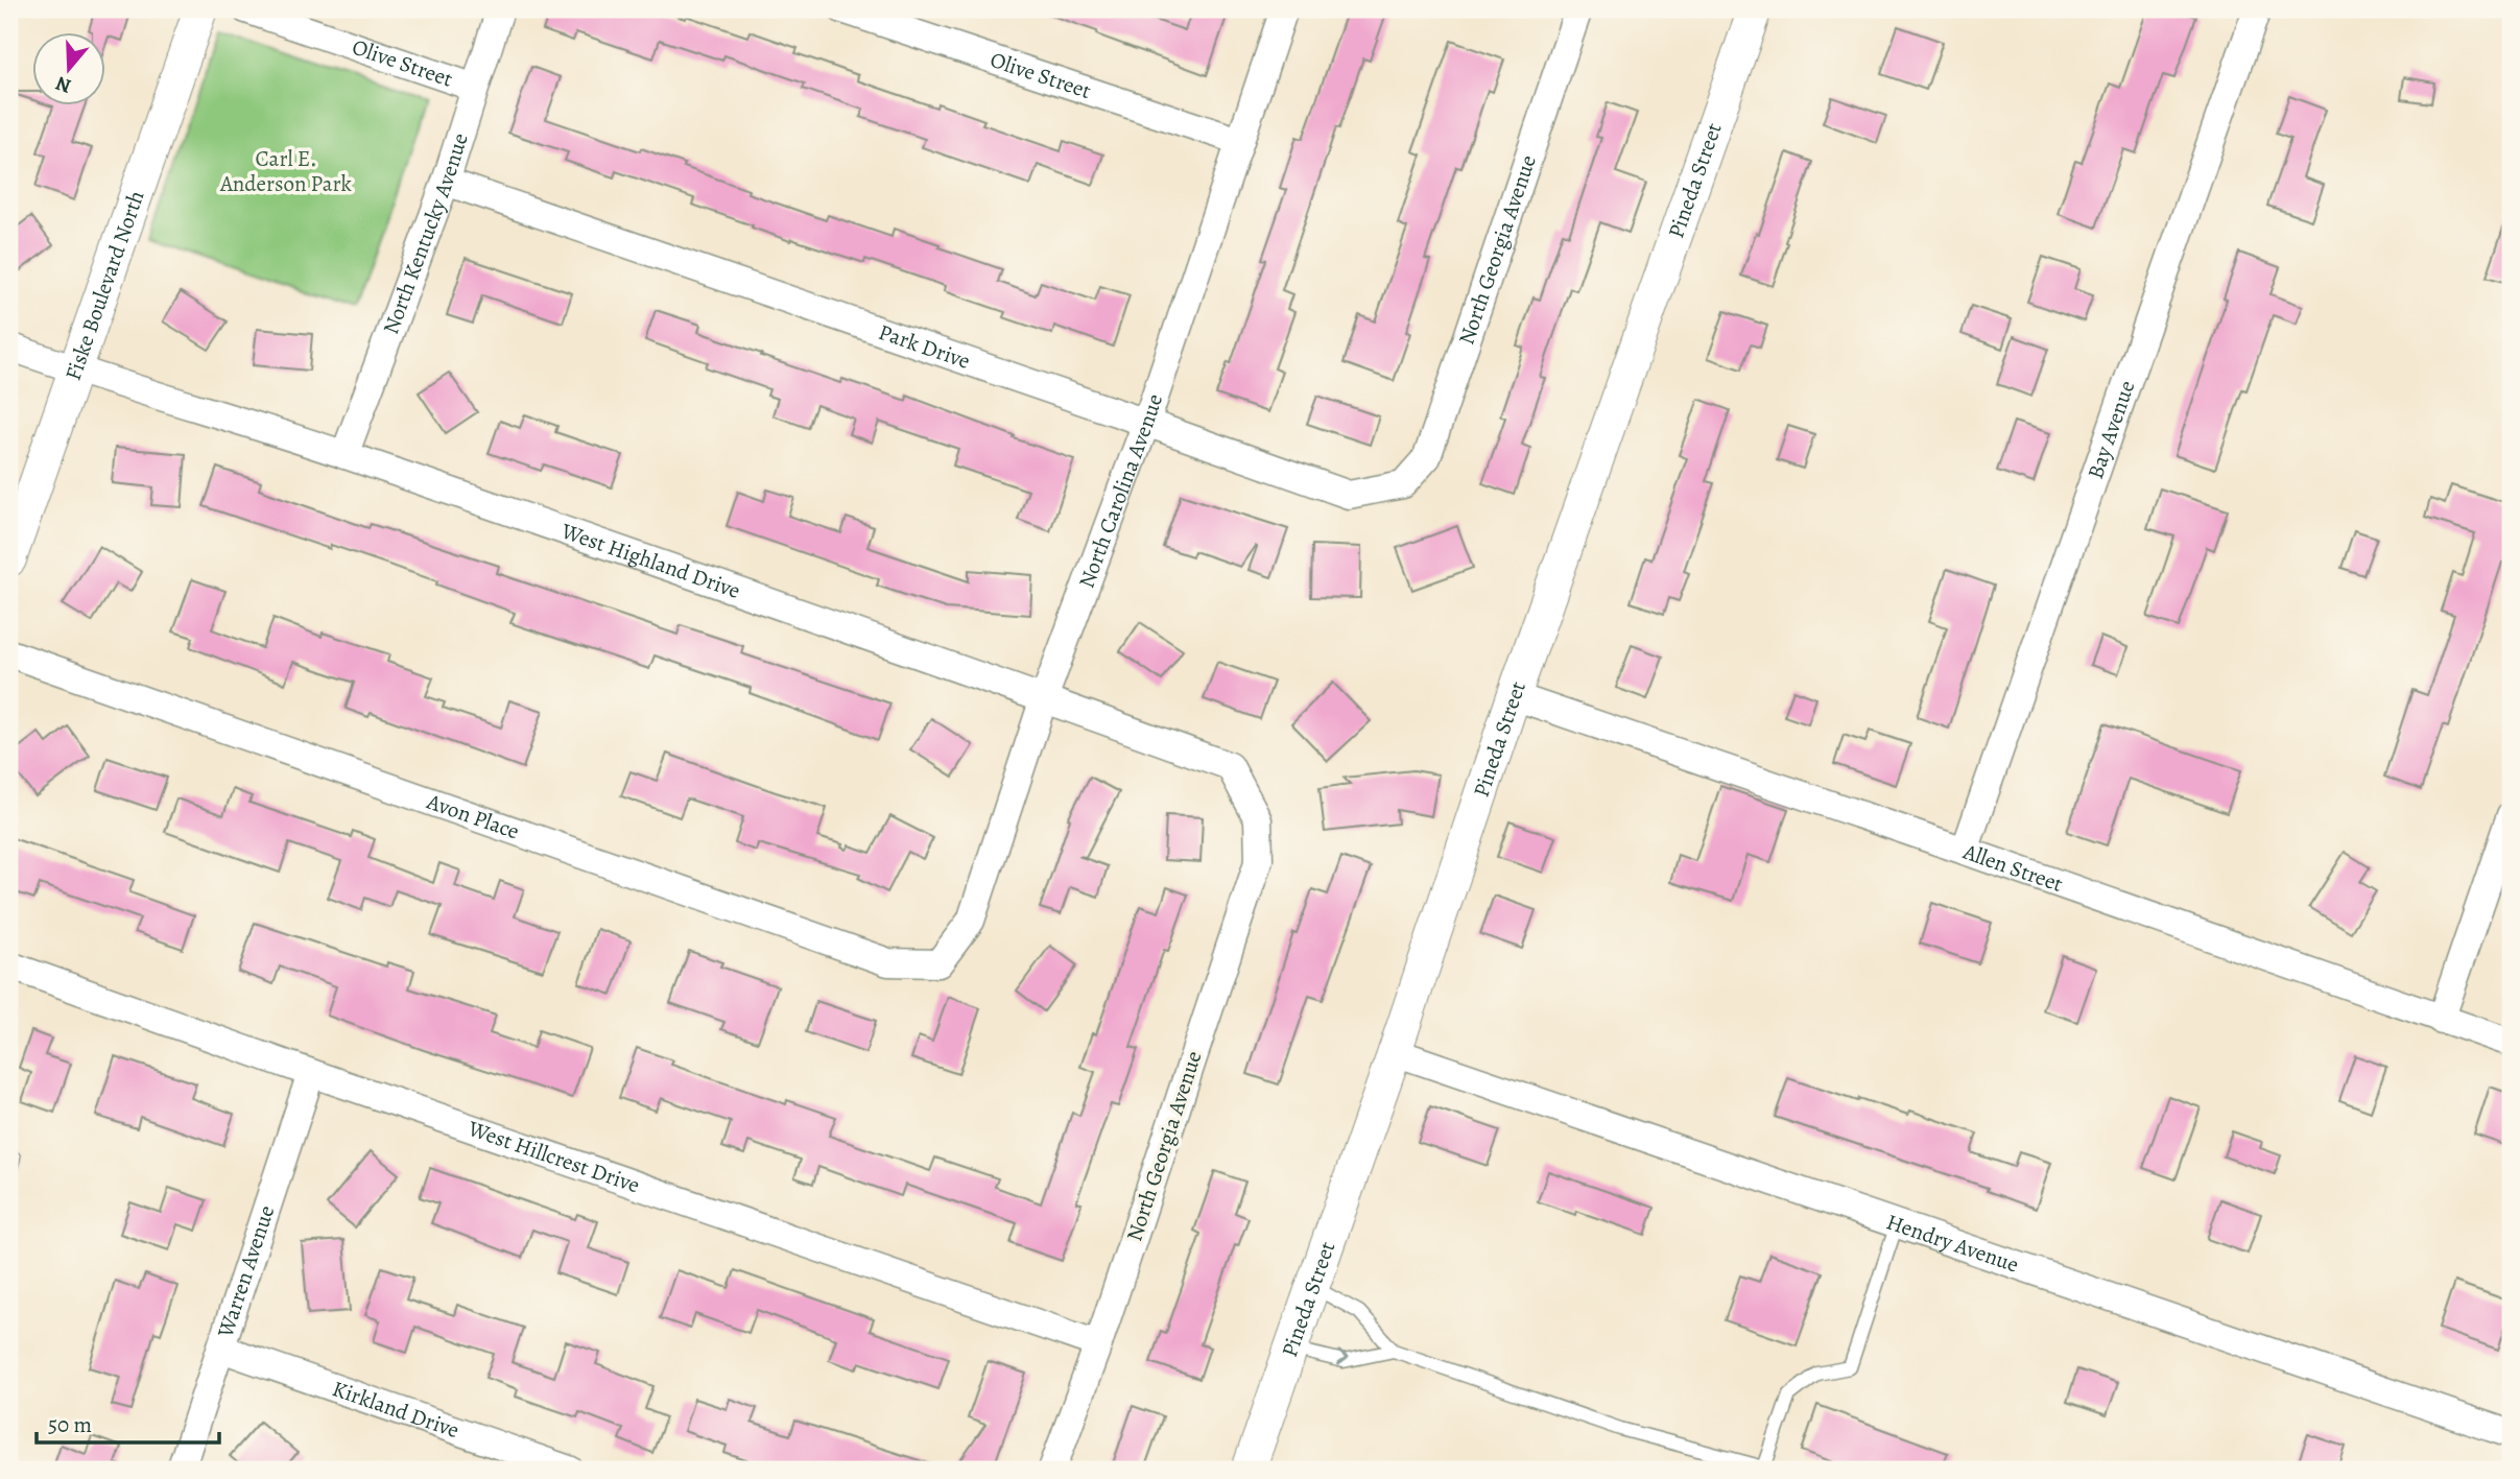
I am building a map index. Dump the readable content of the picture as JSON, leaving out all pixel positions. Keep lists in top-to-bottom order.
{
  "streets": {
    "street": [
      "Olive Street",
      "Pineda Street",
      "North Kentucky Avenue",
      "North Georgia Avenue",
      "Fiske Boulevard North",
      "Park Drive",
      "Bay Avenue",
      "North Carolina Avenue",
      "West Highland Drive",
      "Avon Place",
      "Allen Street",
      "West Hillcrest Drive",
      "Hendry Avenue",
      "Warren Avenue",
      "Kirkland Drive"
    ]
  },
  "crossings": [
    ["Olive Street", "North Kentucky Avenue"],
    ["Olive Street", "North Carolina Avenue"],
    ["Pineda Street", "Allen Street"],
    ["Pineda Street", "Hendry Avenue"],
    ["North Kentucky Avenue", "Park Drive"],
    ["North Kentucky Avenue", "West Highland Drive"],
    ["North Georgia Avenue", "Park Drive"],
    ["North Georgia Avenue", "West Highland Drive"],
    ["North Georgia Avenue", "West Hillcrest Drive"],
    ["Fiske Boulevard North", "West Highland Drive"],
    ["Park Drive", "North Carolina Avenue"],
    ["Bay Avenue", "Allen Street"],
    ["North Carolina Avenue", "West Highland Drive"],
    ["North Carolina Avenue", "Avon Place"],
    ["West Hillcrest Drive", "Warren Avenue"],
    ["Warren Avenue", "Kirkland Drive"]
  ],
  "parks": ["Carl E. Anderson Park"],
  "scale_bar": "50 m",
  "north": "bottom"
}
